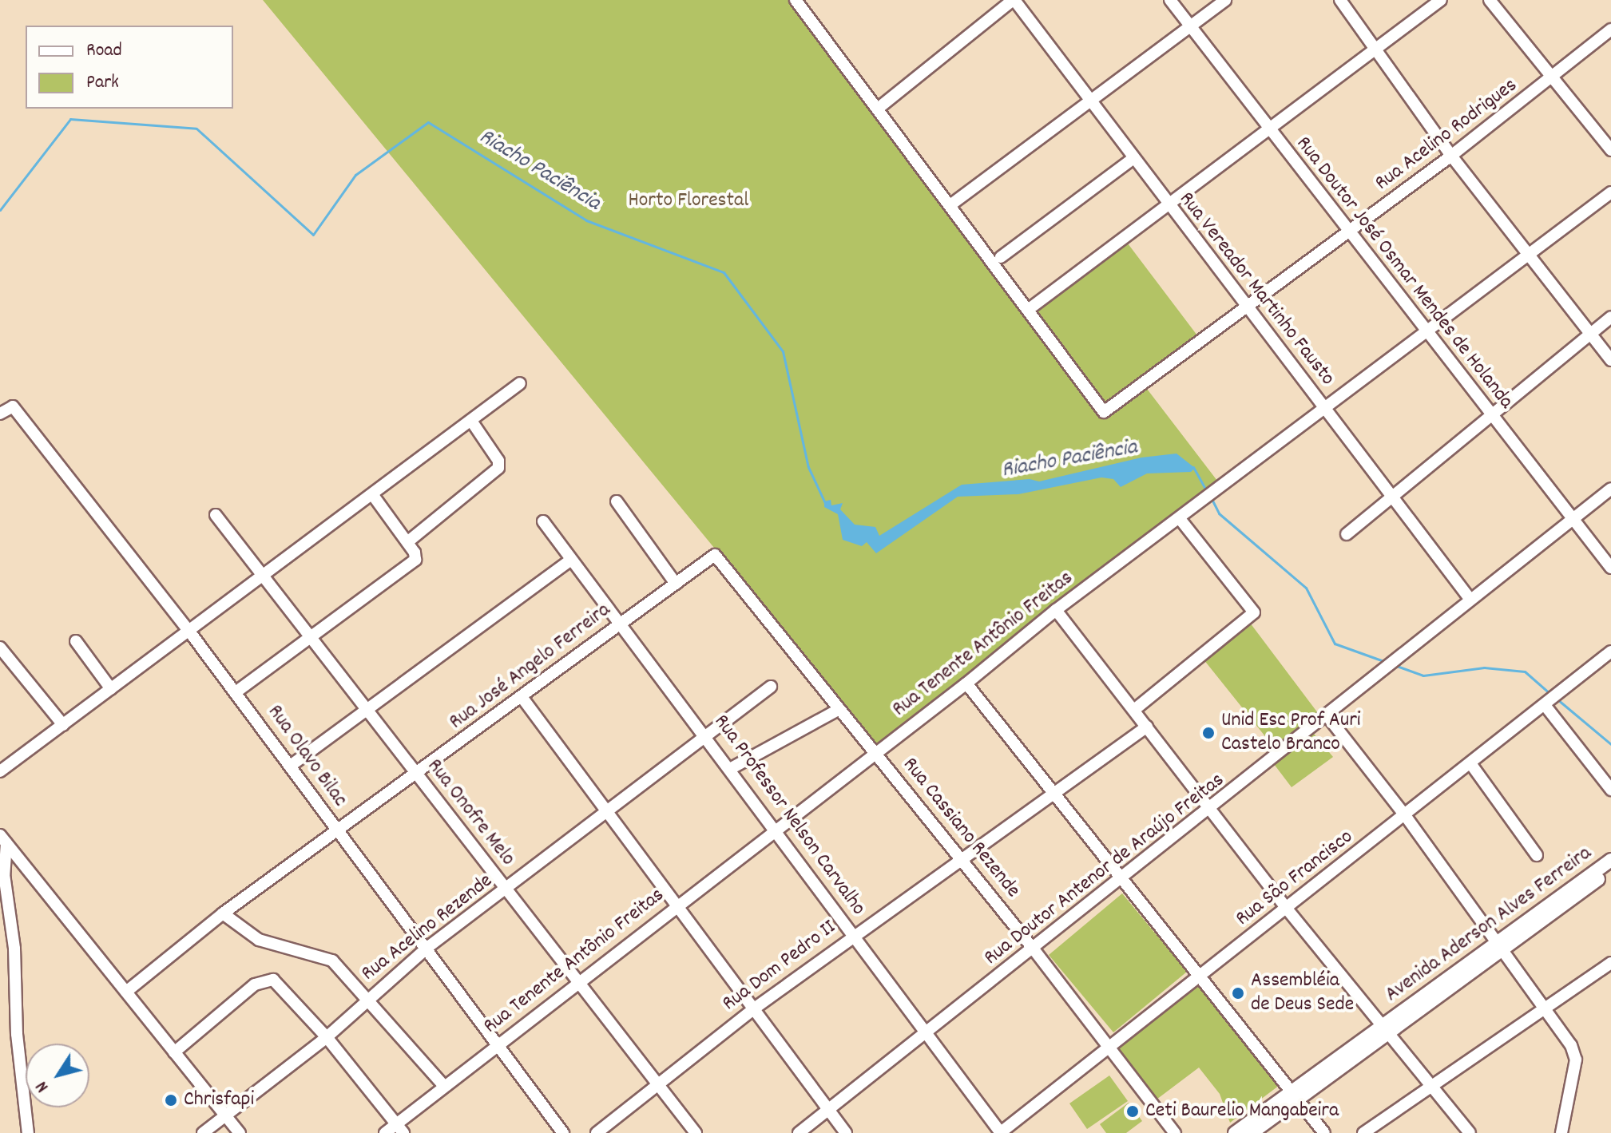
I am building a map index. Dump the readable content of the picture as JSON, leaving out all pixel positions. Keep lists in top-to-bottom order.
{
  "streets": {
    "main road": ["Avenida Aderson Alves Ferreira"],
    "street": [
      "Rua Acelino Rodrigues",
      "Rua Doutor José Osmar Mendes de Holanda",
      "Rua Vereador Martinho Fausto",
      "Rua Tenente Antônio Freitas",
      "Rua José Angelo Ferreira",
      "Rua Olavo Bilac",
      "Rua Onofre Melo",
      "Rua Professor Nelson Carvalho",
      "Rua Cassiano Rezende",
      "Rua Doutor Antenor de Araújo Freitas",
      "Rua São Francisco",
      "Rua Acelino Rezende",
      "Rua Dom Pedro II"
    ]
  },
  "crossings": [
    ["Rua Acelino Rodrigues", "Rua Doutor José Osmar Mendes de Holanda"],
    ["Rua Acelino Rodrigues", "Rua Vereador Martinho Fausto"],
    ["Rua Doutor José Osmar Mendes de Holanda", "Rua Tenente Antônio Freitas"],
    ["Rua Doutor José Osmar Mendes de Holanda", "Rua Doutor Antenor de Araújo Freitas"],
    ["Rua Vereador Martinho Fausto", "Rua Tenente Antônio Freitas"],
    ["Rua Vereador Martinho Fausto", "Rua Doutor Antenor de Araújo Freitas"],
    ["Rua Tenente Antônio Freitas", "Rua Olavo Bilac"],
    ["Rua Tenente Antônio Freitas", "Rua Onofre Melo"],
    ["Rua Tenente Antônio Freitas", "Rua Professor Nelson Carvalho"],
    ["Rua Tenente Antônio Freitas", "Rua Cassiano Rezende"],
    ["Rua José Angelo Ferreira", "Rua Olavo Bilac"],
    ["Rua José Angelo Ferreira", "Rua Onofre Melo"],
    ["Rua José Angelo Ferreira", "Rua Professor Nelson Carvalho"],
    ["Rua José Angelo Ferreira", "Rua Cassiano Rezende"],
    ["Rua Olavo Bilac", "Rua Acelino Rezende"],
    ["Rua Onofre Melo", "Rua Acelino Rezende"],
    ["Rua Onofre Melo", "Rua Dom Pedro II"],
    ["Rua Professor Nelson Carvalho", "Rua Doutor Antenor de Araújo Freitas"],
    ["Rua Professor Nelson Carvalho", "Rua São Francisco"],
    ["Rua Professor Nelson Carvalho", "Rua Acelino Rezende"],
    ["Rua Professor Nelson Carvalho", "Rua Dom Pedro II"],
    ["Rua Cassiano Rezende", "Rua Doutor Antenor de Araújo Freitas"],
    ["Rua Cassiano Rezende", "Rua São Francisco"],
    ["Rua Cassiano Rezende", "Rua Dom Pedro II"]
  ],
  "water": ["Riacho Paciência"],
  "parks": ["Horto Florestal"],
  "places": [
    "Unid Esc Prof Auri Castelo Branco",
    "Assembléia de Deus Sede",
    "Chrisfapi",
    "Ceti Baurelio Mangabeira"
  ],
  "legend": ["Road", "Park"],
  "north": "bottom left"
}
